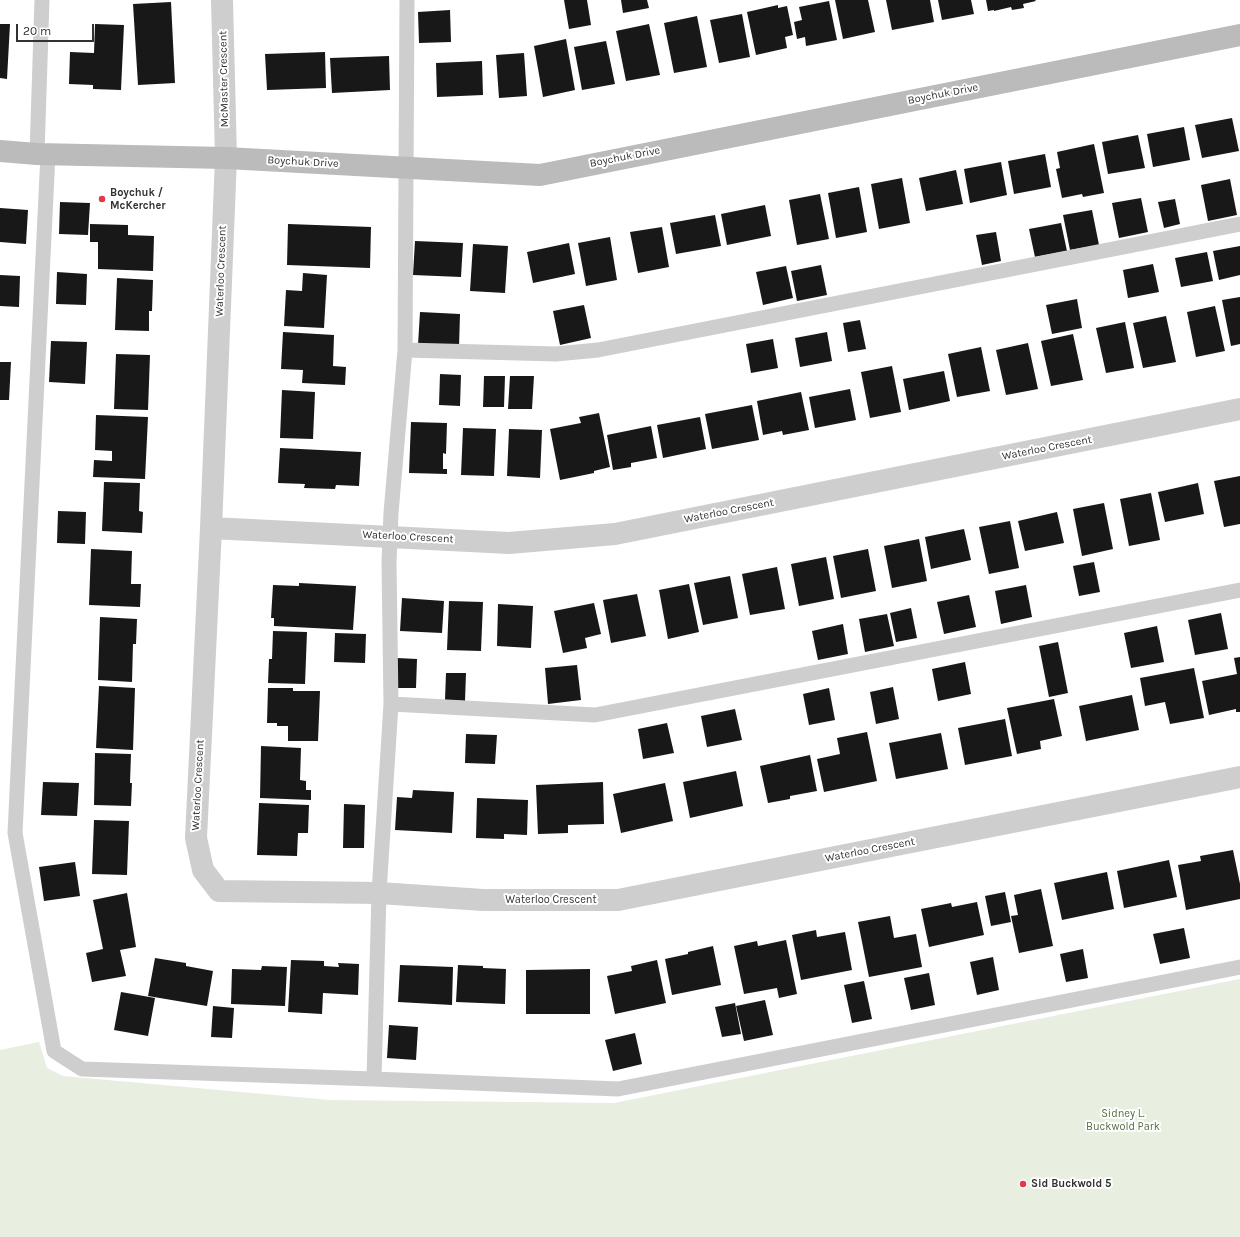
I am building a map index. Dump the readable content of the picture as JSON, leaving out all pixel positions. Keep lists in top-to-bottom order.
{
  "streets": {
    "street": ["McMaster Crescent", "Boychuk Drive", "Waterloo Crescent"]
  },
  "crossings": [
    ["McMaster Crescent", "Boychuk Drive"],
    ["McMaster Crescent", "Waterloo Crescent"],
    ["Boychuk Drive", "Waterloo Crescent"]
  ],
  "parks": ["Sidney L. Buckwold Park"],
  "places": ["Boychuk / McKercher", "Sid Buckwold 5"],
  "scale_bar": "20 m"
}
